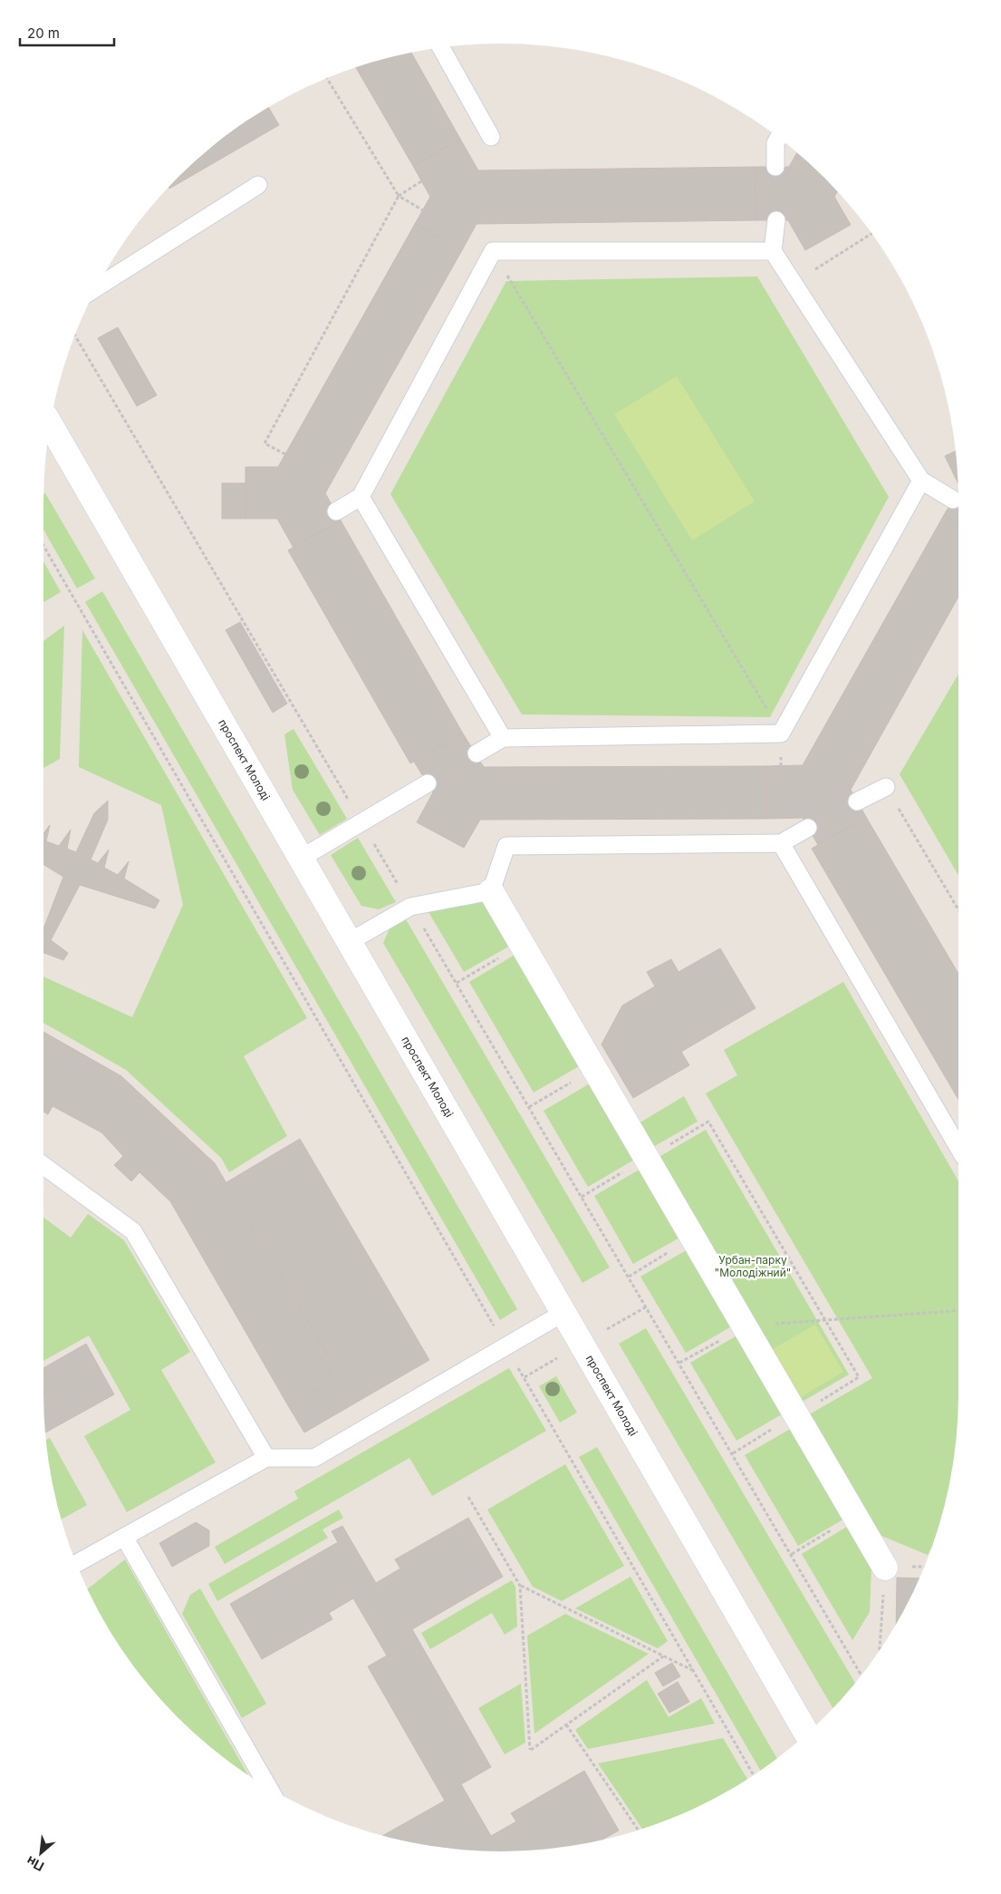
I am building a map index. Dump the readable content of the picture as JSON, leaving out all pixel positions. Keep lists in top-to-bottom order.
{
  "streets": {
    "street": ["проспект Молоді"]
  },
  "parks": ["Урбан-парку \"Молодіжний\""],
  "scale_bar": "20 m",
  "north": "bottom left"
}
